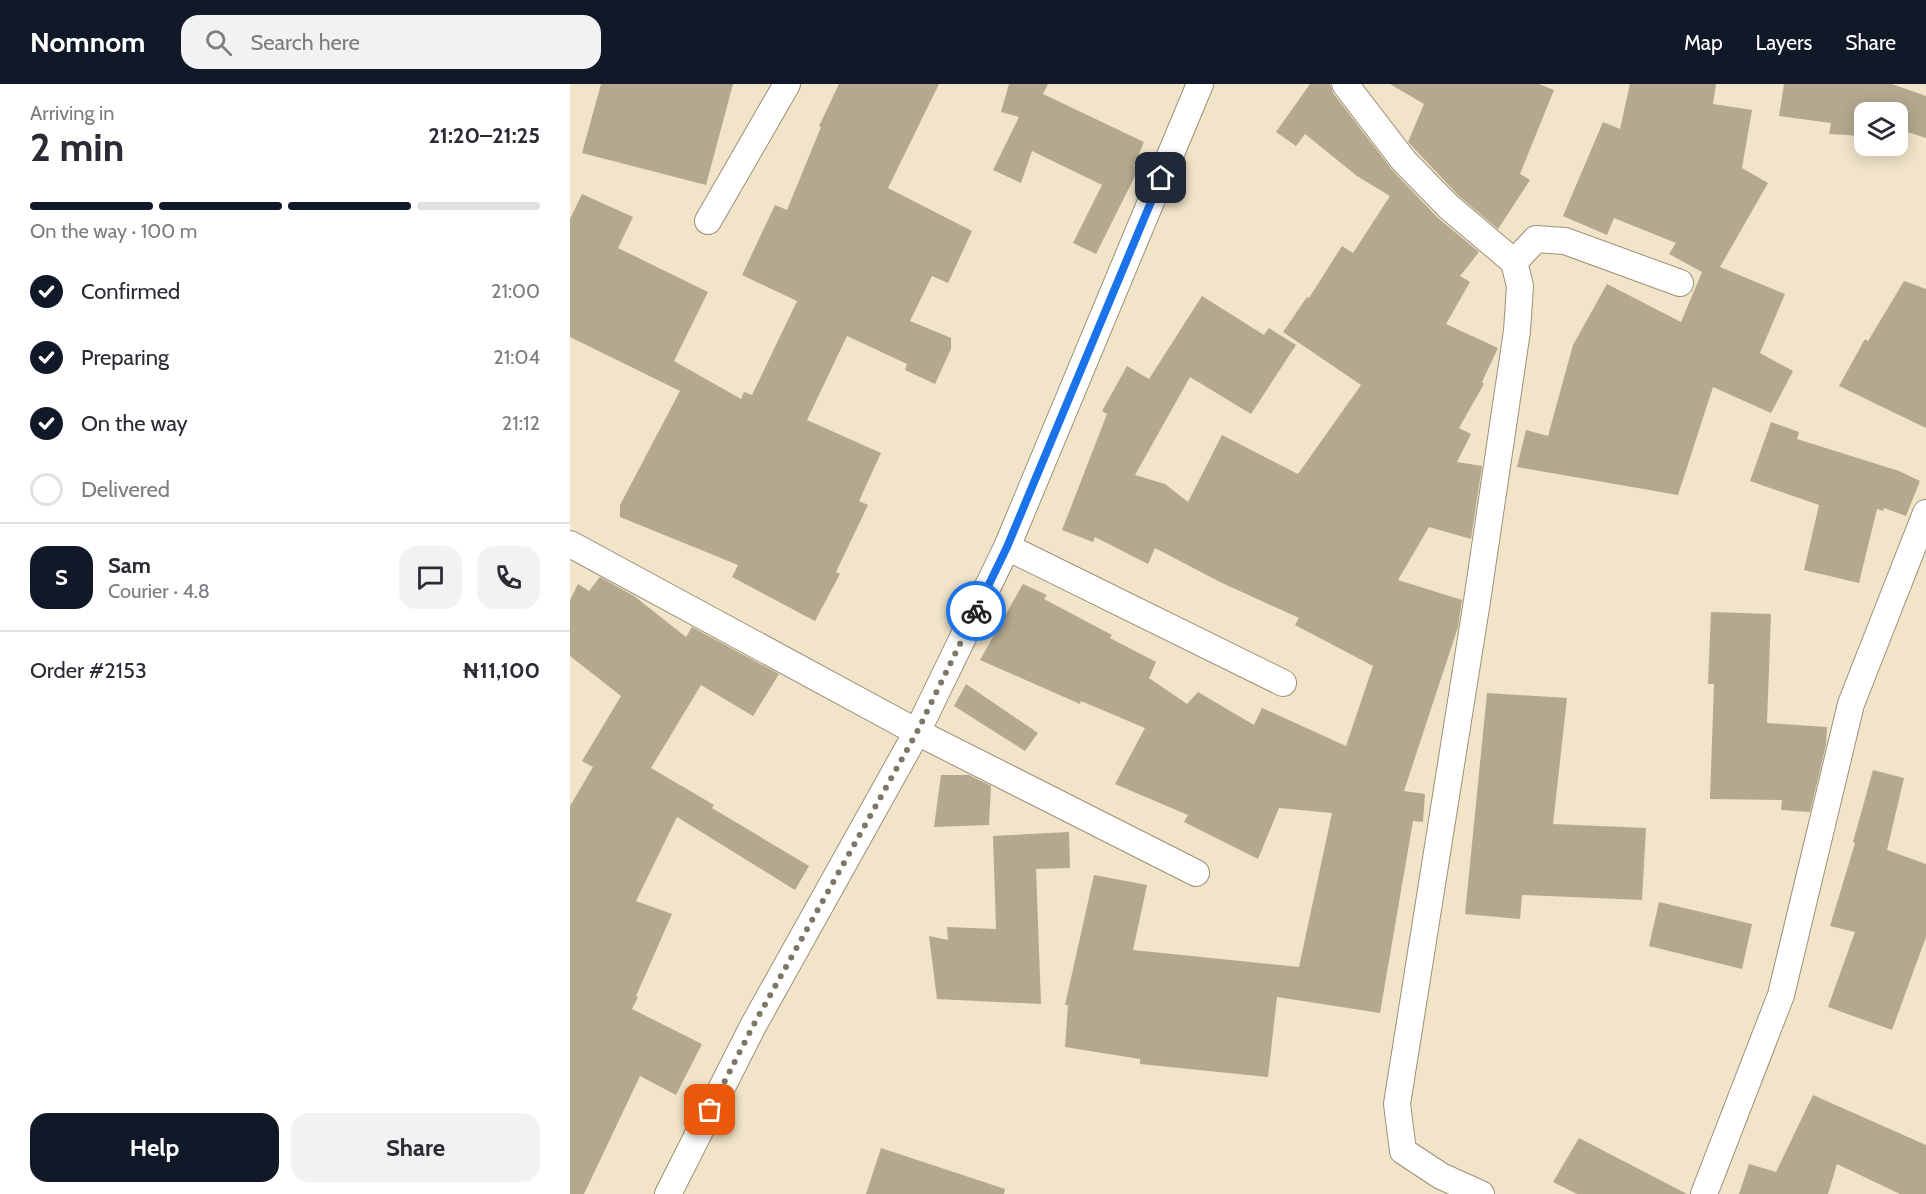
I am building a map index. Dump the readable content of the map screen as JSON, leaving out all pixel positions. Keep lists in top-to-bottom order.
{
  "page": {
    "header": "Nomnom",
    "search": "Search here",
    "nav": ["Map", "Layers", "Share"],
    "heading": ["2 min", "Arriving in", "21:20–21:25"],
    "panel": [
      "Sam",
      "Courier · 4.8",
      "Order #2153",
      "₦11,100"
    ],
    "bar": "On the way · 100 m",
    "list": [
      ["Confirmed", "21:00"],
      ["Preparing", "21:04"],
      ["On the way", "21:12"],
      "Delivered"
    ],
    "round": "S",
    "buttons": ["Help", "Share"]
  }
}
